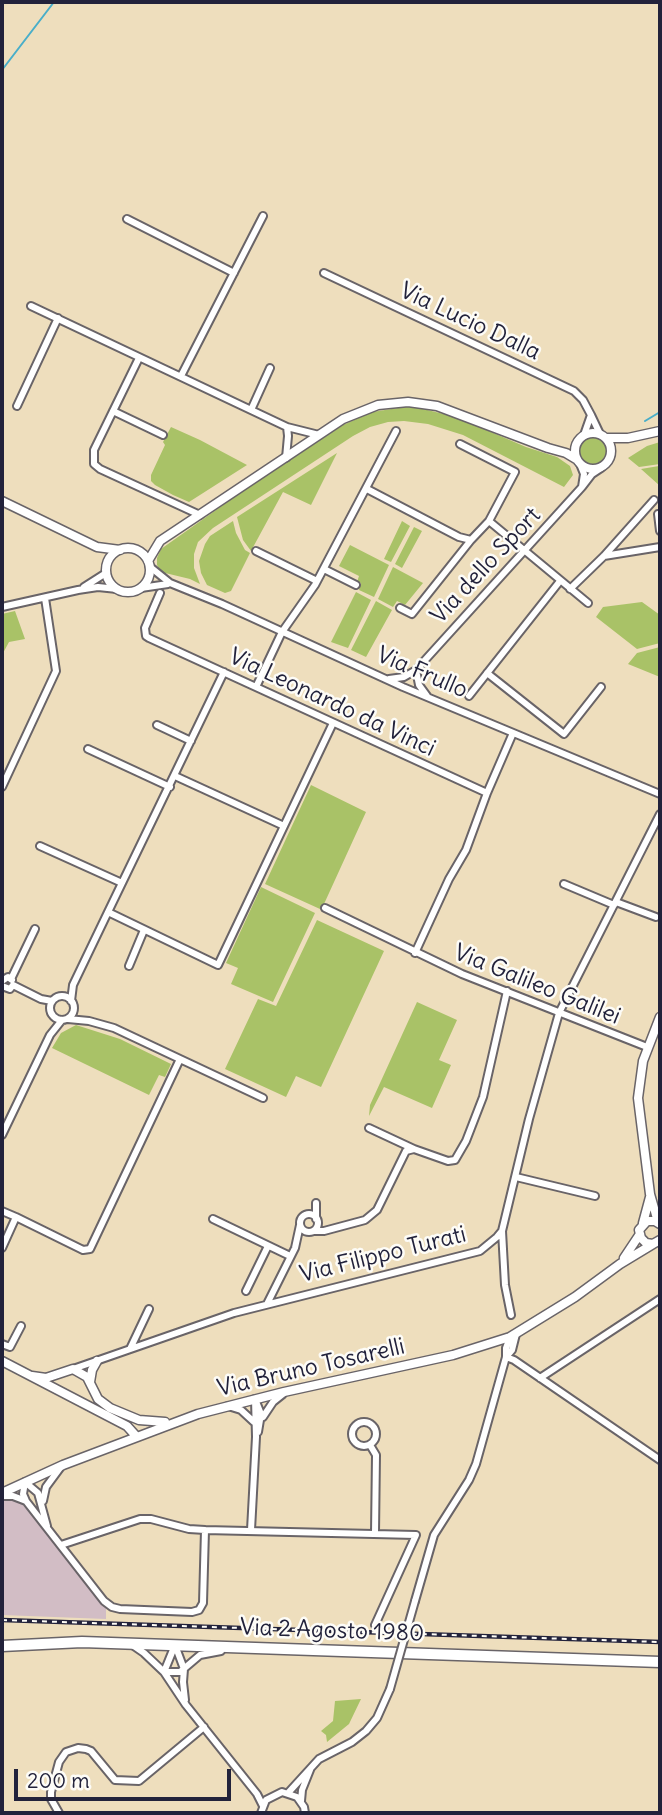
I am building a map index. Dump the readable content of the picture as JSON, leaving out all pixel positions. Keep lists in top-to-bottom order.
{
  "streets": {
    "main road": ["Via 2 Agosto 1980"],
    "street": [
      "Via Lucio Dalla",
      "Via dello Sport",
      "Via Frullo",
      "Via Leonardo da Vinci",
      "Via Galileo Galilei",
      "Via Filippo Turati",
      "Via Bruno Tosarelli"
    ]
  },
  "crossings": [
    ["Via Lucio Dalla", "Via dello Sport"],
    ["Via dello Sport", "Via Frullo"],
    ["Via Galileo Galilei", "Via Filippo Turati"]
  ],
  "scale_bar": "200 m"
}
